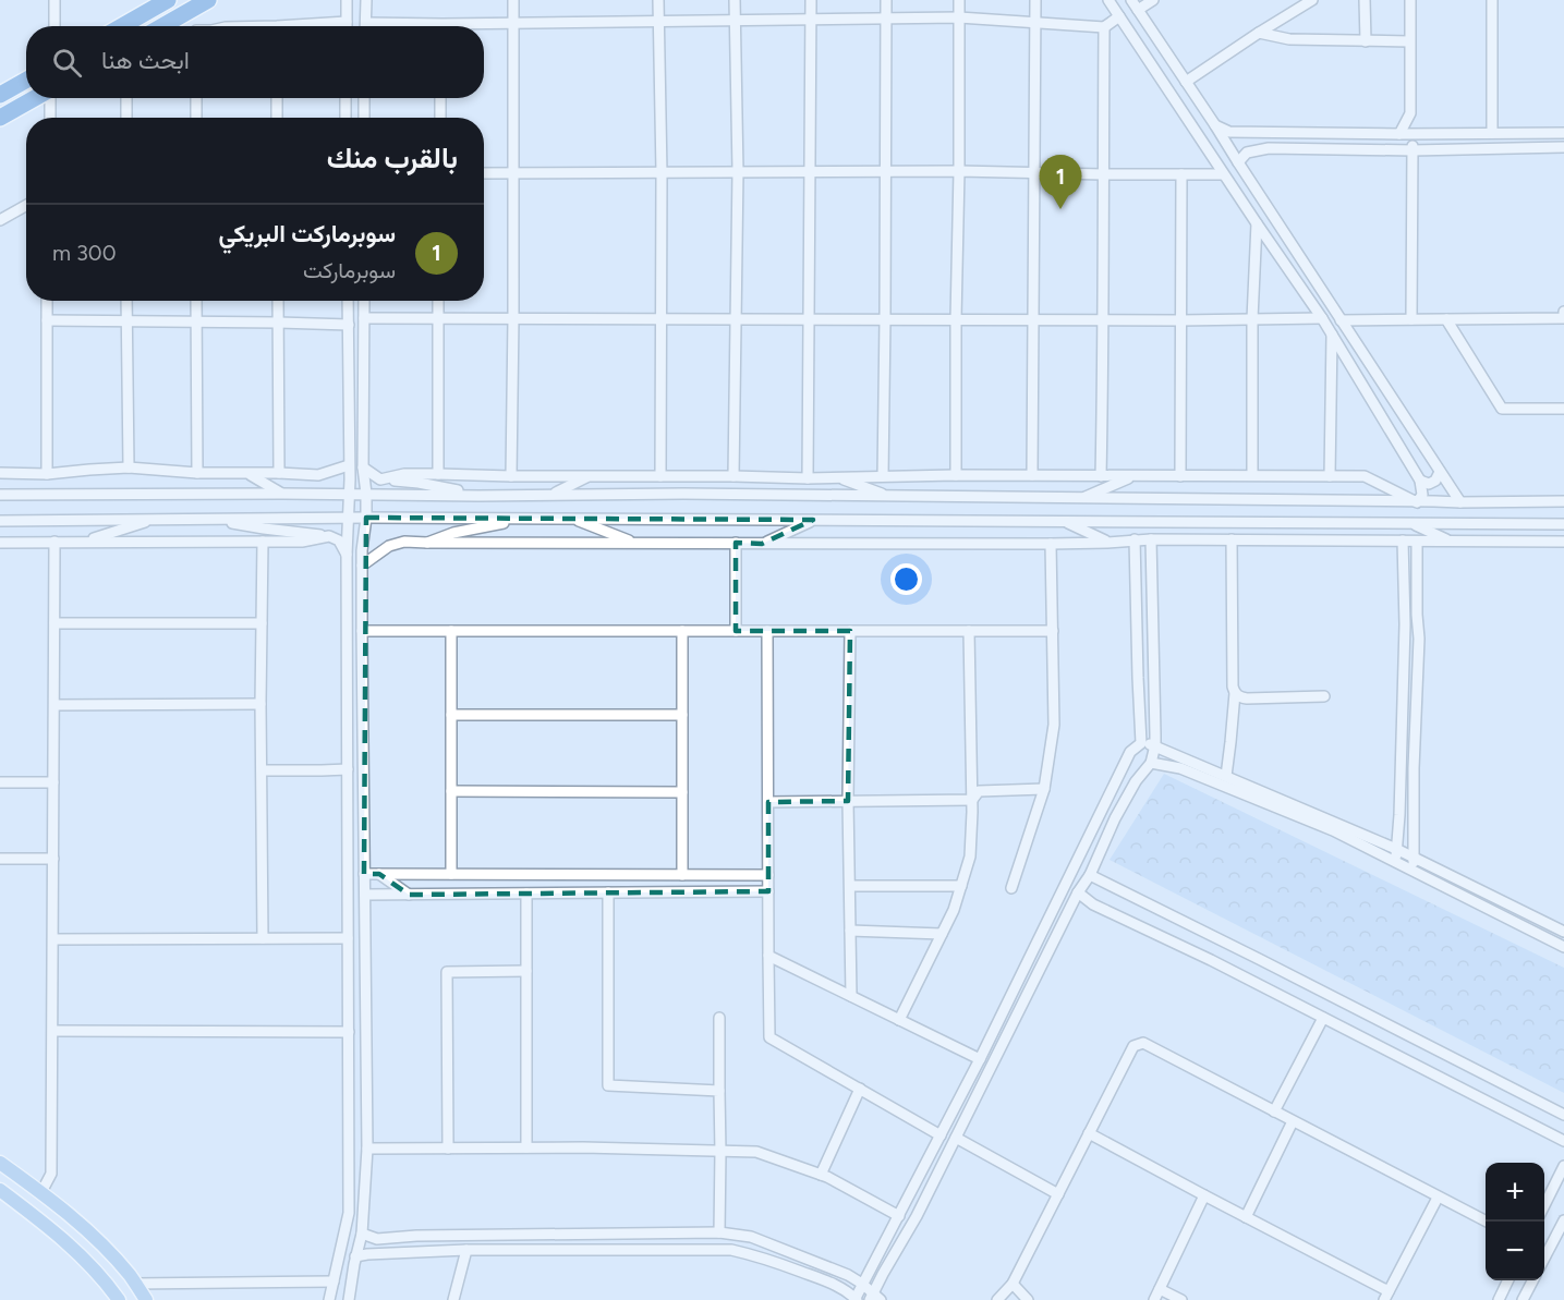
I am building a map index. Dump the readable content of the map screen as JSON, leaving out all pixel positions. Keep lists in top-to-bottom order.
{
  "page": {
    "search": "ابحث هنا",
    "heading": "بالقرب منك",
    "pins": "1",
    "list": [
      {
        "mark": "1",
        "name": "سوبرماركت البريكي",
        "note": "سوبرماركت",
        "value": "300 m"
      }
    ],
    "map_buttons": ["+", "−"]
  }
}
